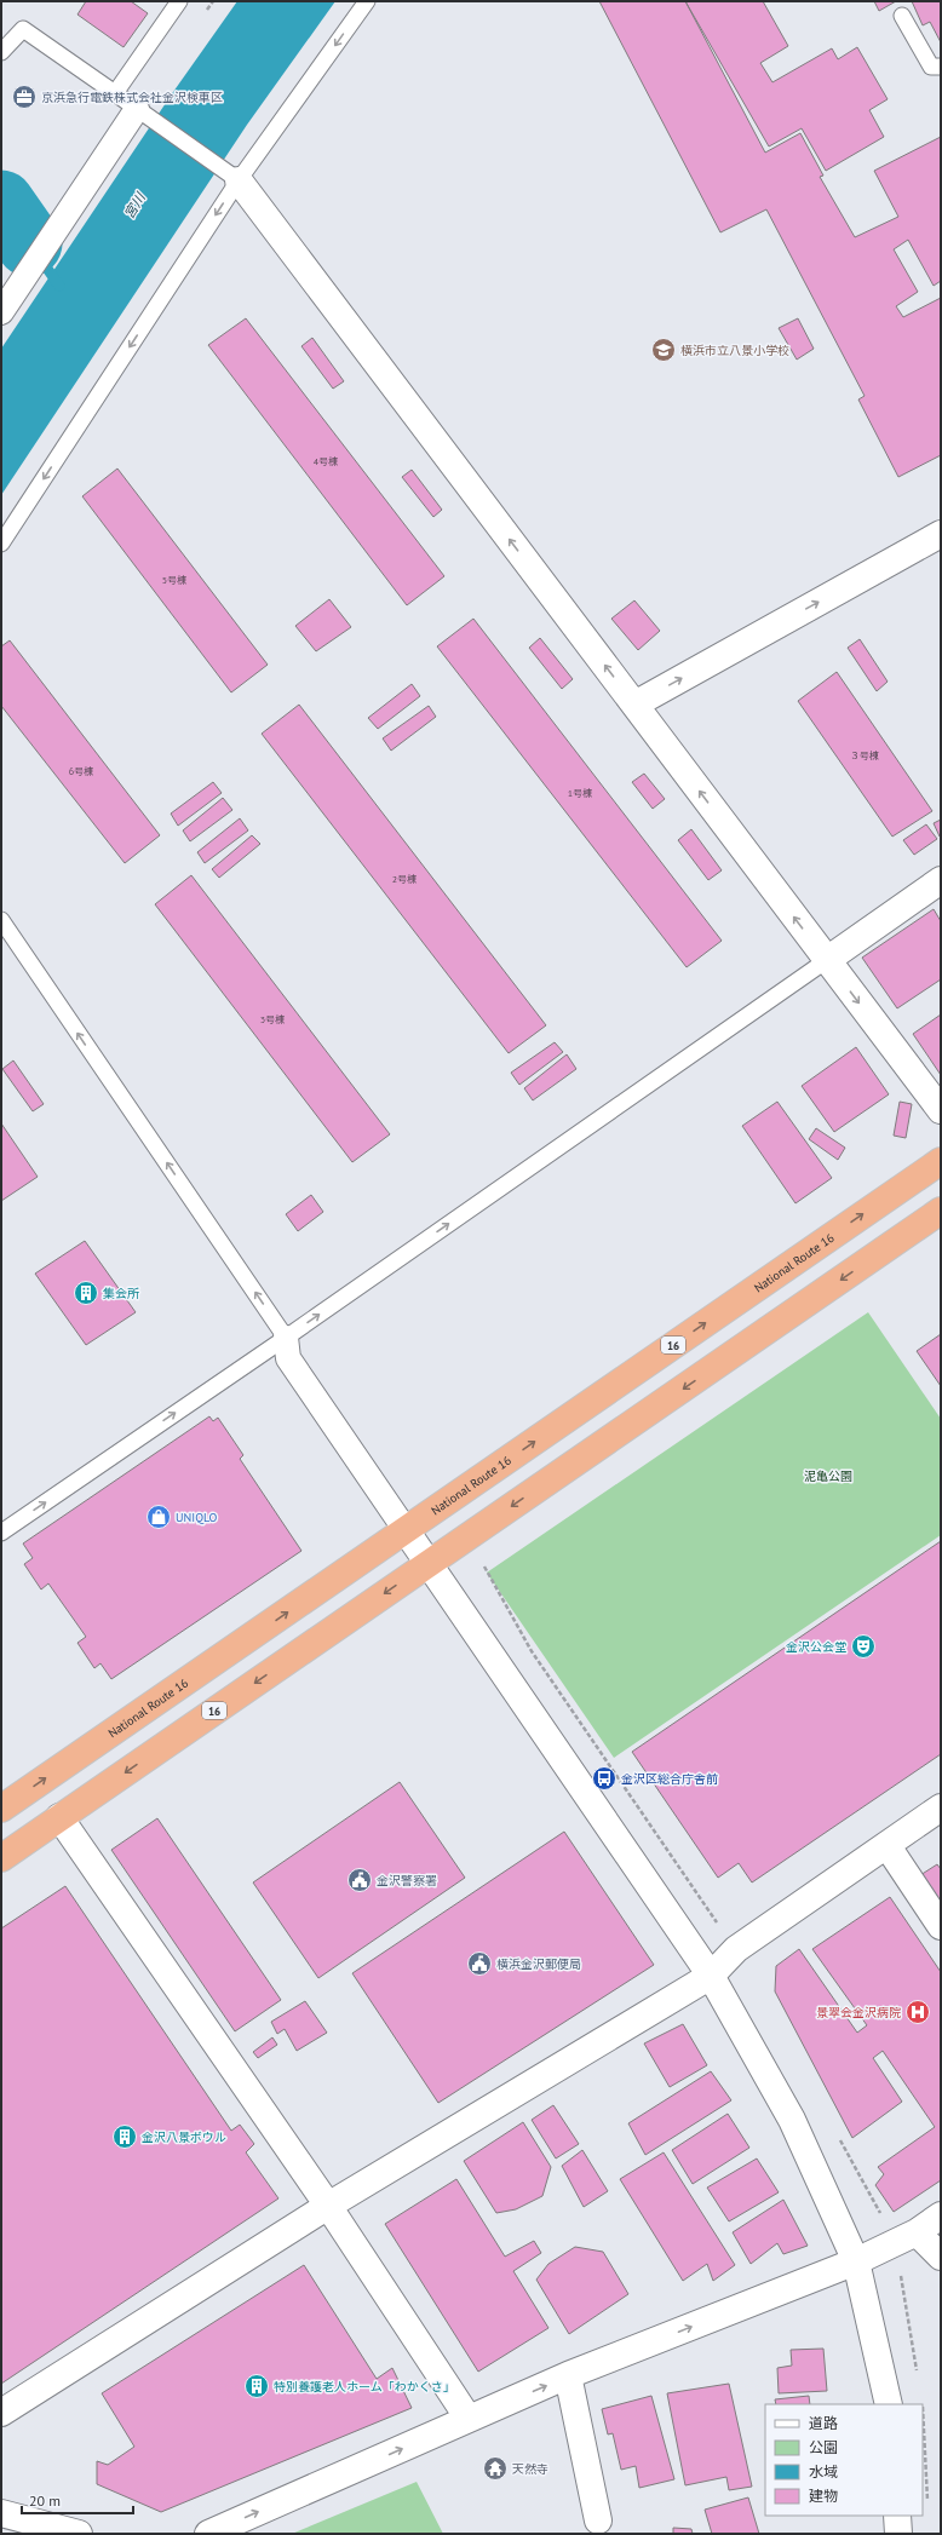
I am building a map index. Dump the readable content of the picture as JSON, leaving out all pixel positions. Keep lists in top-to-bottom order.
{
  "streets": {
    "highway": ["National Route 16", "16"]
  },
  "water": ["宮川"],
  "parks": ["泥亀公園"],
  "places": {
    "office": ["京浜急行電鉄株式会社金沢検車区"],
    "school or university": ["横浜市立八景小学校"],
    "building": ["集会所", "金沢八景ボウル", "特別養護老人ホーム「わかくさ」"],
    "shop": ["UNIQLO"],
    "theatre": ["金沢公会堂"],
    "bus stop": ["金沢区総合庁舎前"],
    "public building": ["金沢警察署", "横浜金沢郵便局"],
    "hospital": ["景翠会金沢病院"],
    "temple": ["天然寺"]
  },
  "house_numbers": [
    "4号棟",
    "5号棟",
    "３号棟",
    "6号棟",
    "1号棟",
    "2号棟",
    "3号棟"
  ],
  "legend": [
    "道路",
    "公園",
    "水域",
    "建物"
  ],
  "scale_bar": "20 m"
}
